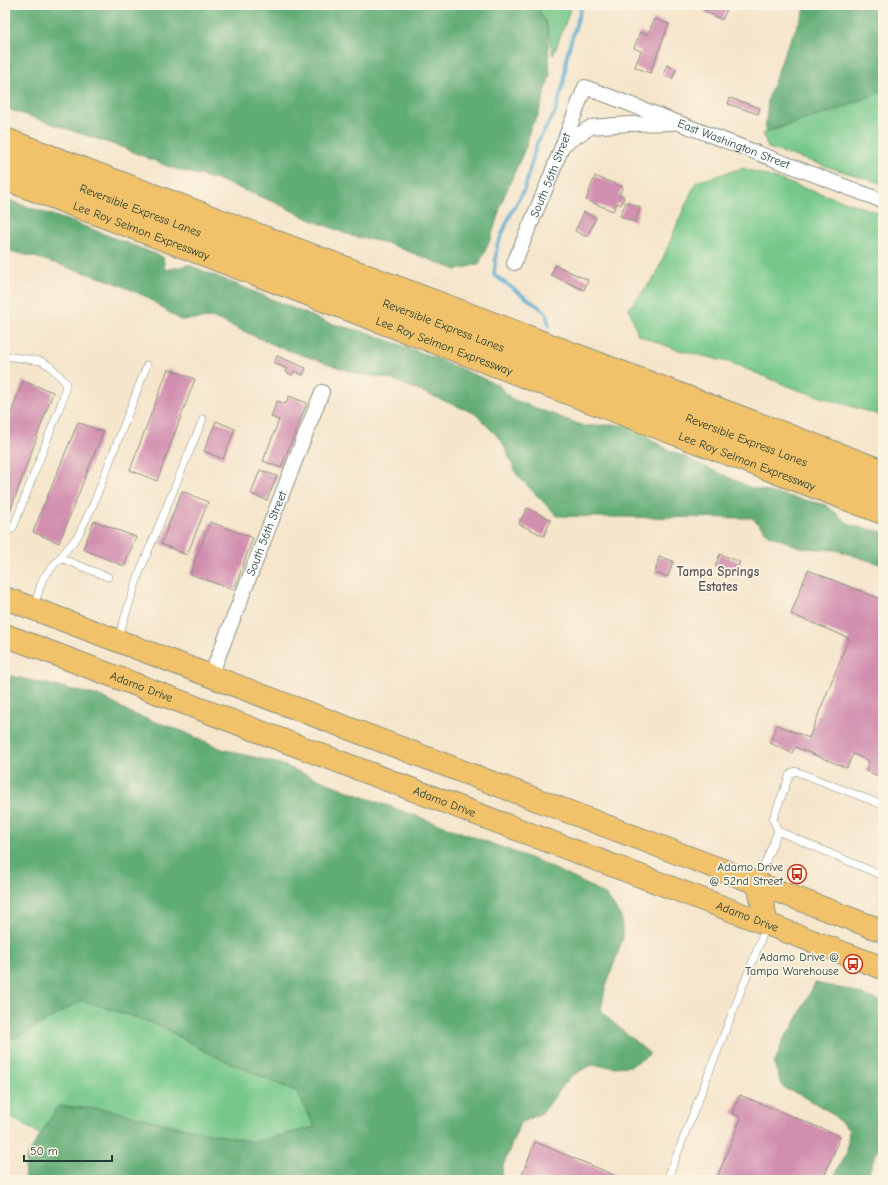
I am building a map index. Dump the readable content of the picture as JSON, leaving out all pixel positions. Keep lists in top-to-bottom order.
{
  "streets": {
    "main road": ["Reversible Express Lanes", "Lee Roy Selmon Expressway", "Adamo Drive"],
    "street": ["East Washington Street", "South 56th Street"]
  },
  "crossings": [
    ["East Washington Street", "South 56th Street"]
  ],
  "districts": ["Tampa Springs Estates"],
  "places": {
    "bus stop": ["Adamo Drive @ 52nd Street", "Adamo Drive @ Tampa Warehouse"]
  },
  "scale_bar": "50 m"
}
